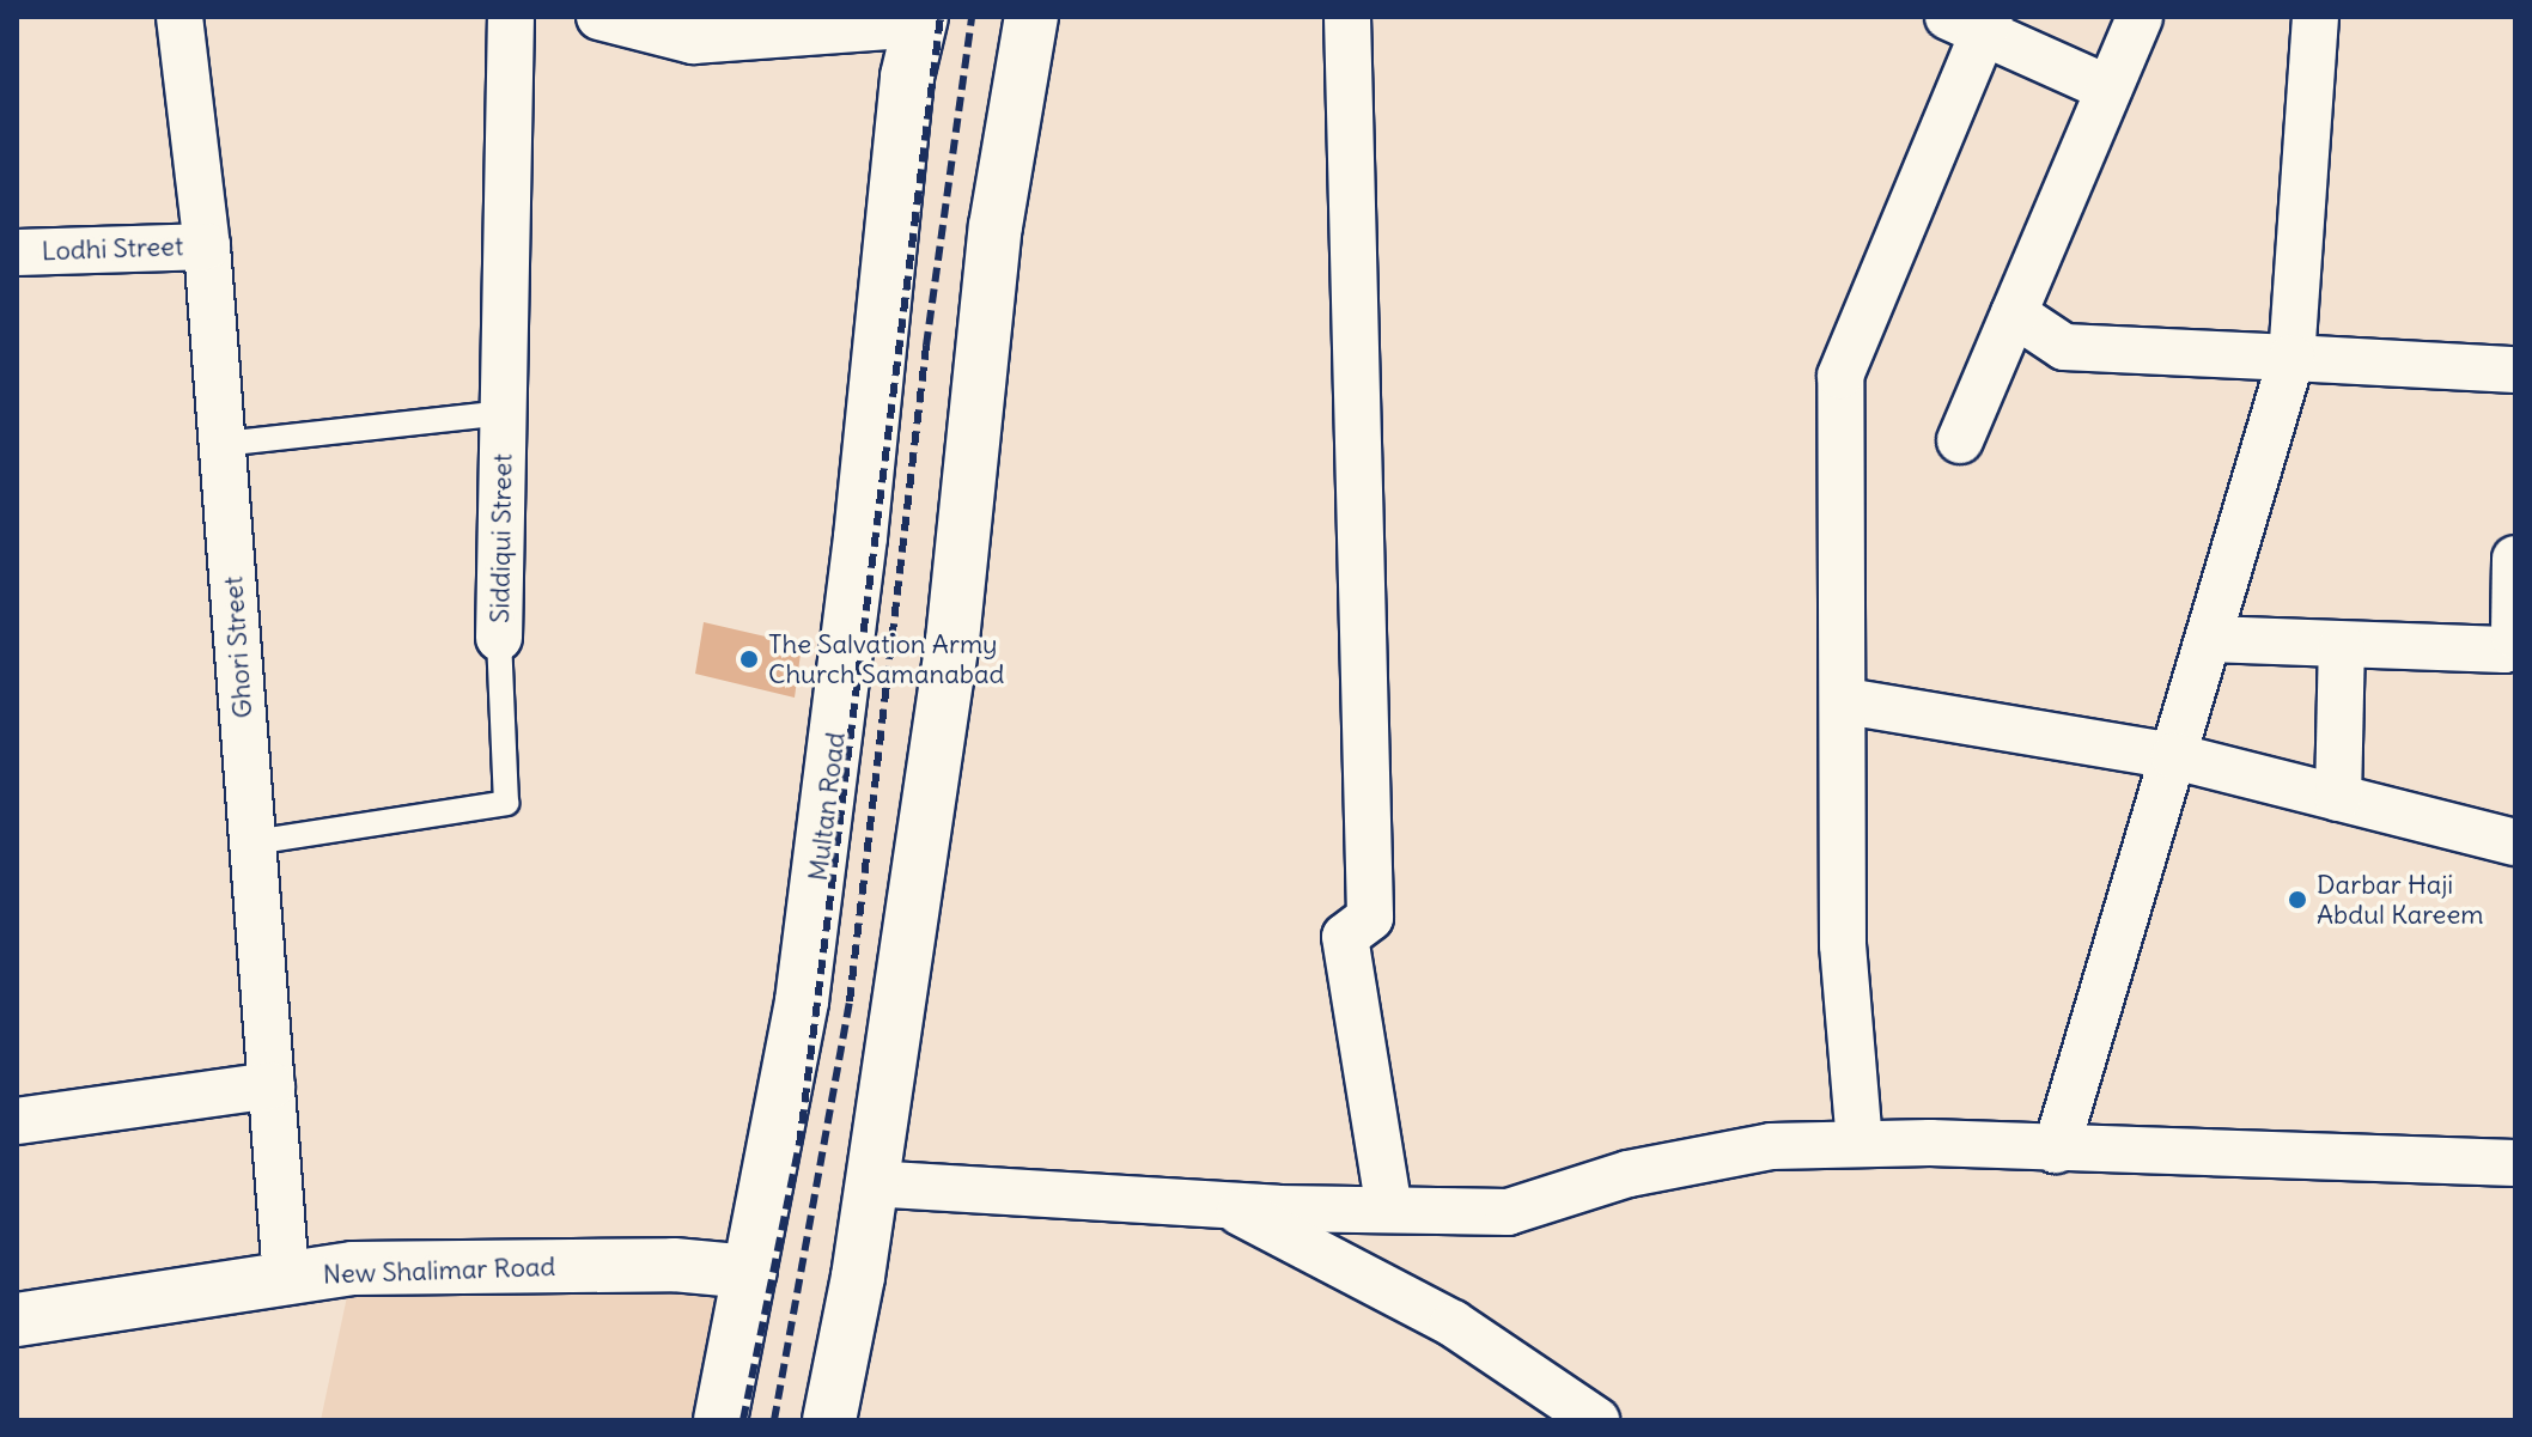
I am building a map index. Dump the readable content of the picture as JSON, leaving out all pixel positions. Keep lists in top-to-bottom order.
{
  "streets": {
    "main road": ["Multan Road", "New Shalimar Road"],
    "street": ["Lodhi Street", "Siddiqui Street", "Ghori Street"]
  },
  "crossings": [
    ["Lodhi Street", "Ghori Street"],
    ["Siddiqui Street", "Ghori Street"],
    ["Ghori Street", "New Shalimar Road"],
    ["Multan Road", "New Shalimar Road"]
  ],
  "places": ["The Salvation Army Church Samanabad", "Darbar Haji Abdul Kareem"]
}
